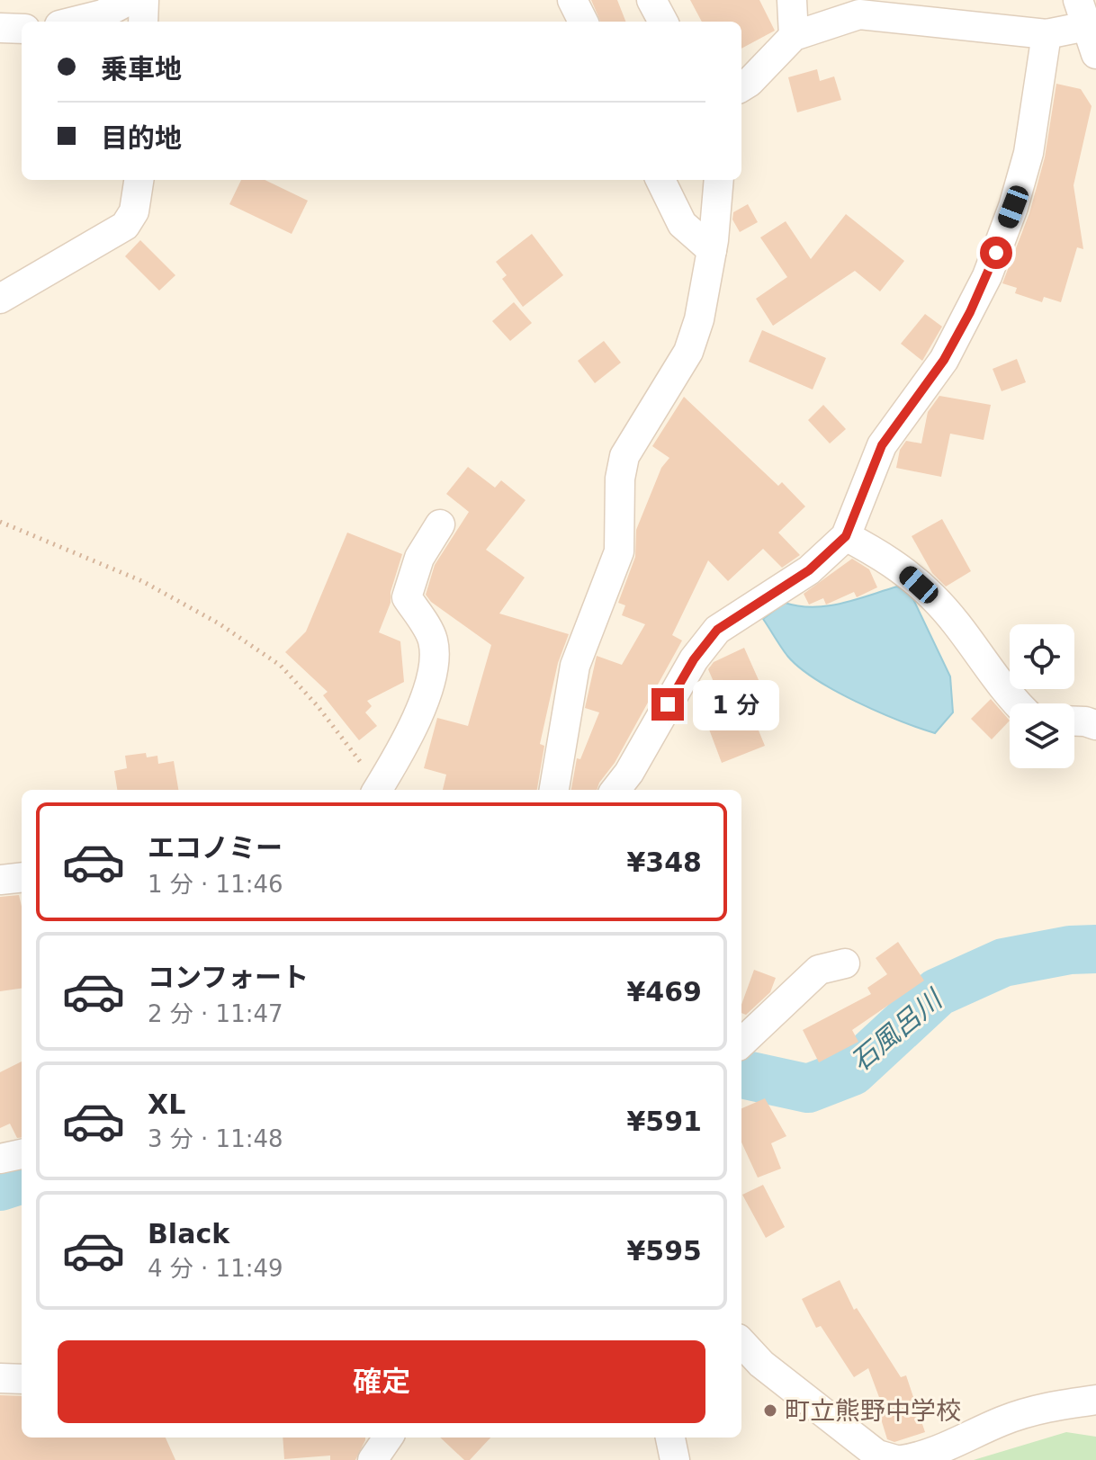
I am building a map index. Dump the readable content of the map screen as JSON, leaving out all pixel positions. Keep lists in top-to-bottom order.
{
  "water": ["石風呂川"],
  "places": ["町立熊野中学校"],
  "page": {
    "banner": ["乗車地", "目的地"],
    "bubble": "1 分",
    "list": [
      {
        "name": "エコノミー",
        "note": "1 分 · 11:46",
        "value": "¥348"
      },
      {
        "name": "コンフォート",
        "note": "2 分 · 11:47",
        "value": "¥469"
      },
      {
        "name": "XL",
        "note": "3 分 · 11:48",
        "value": "¥591"
      },
      {
        "name": "Black",
        "note": "4 分 · 11:49",
        "value": "¥595"
      }
    ],
    "buttons": "確定"
  }
}
